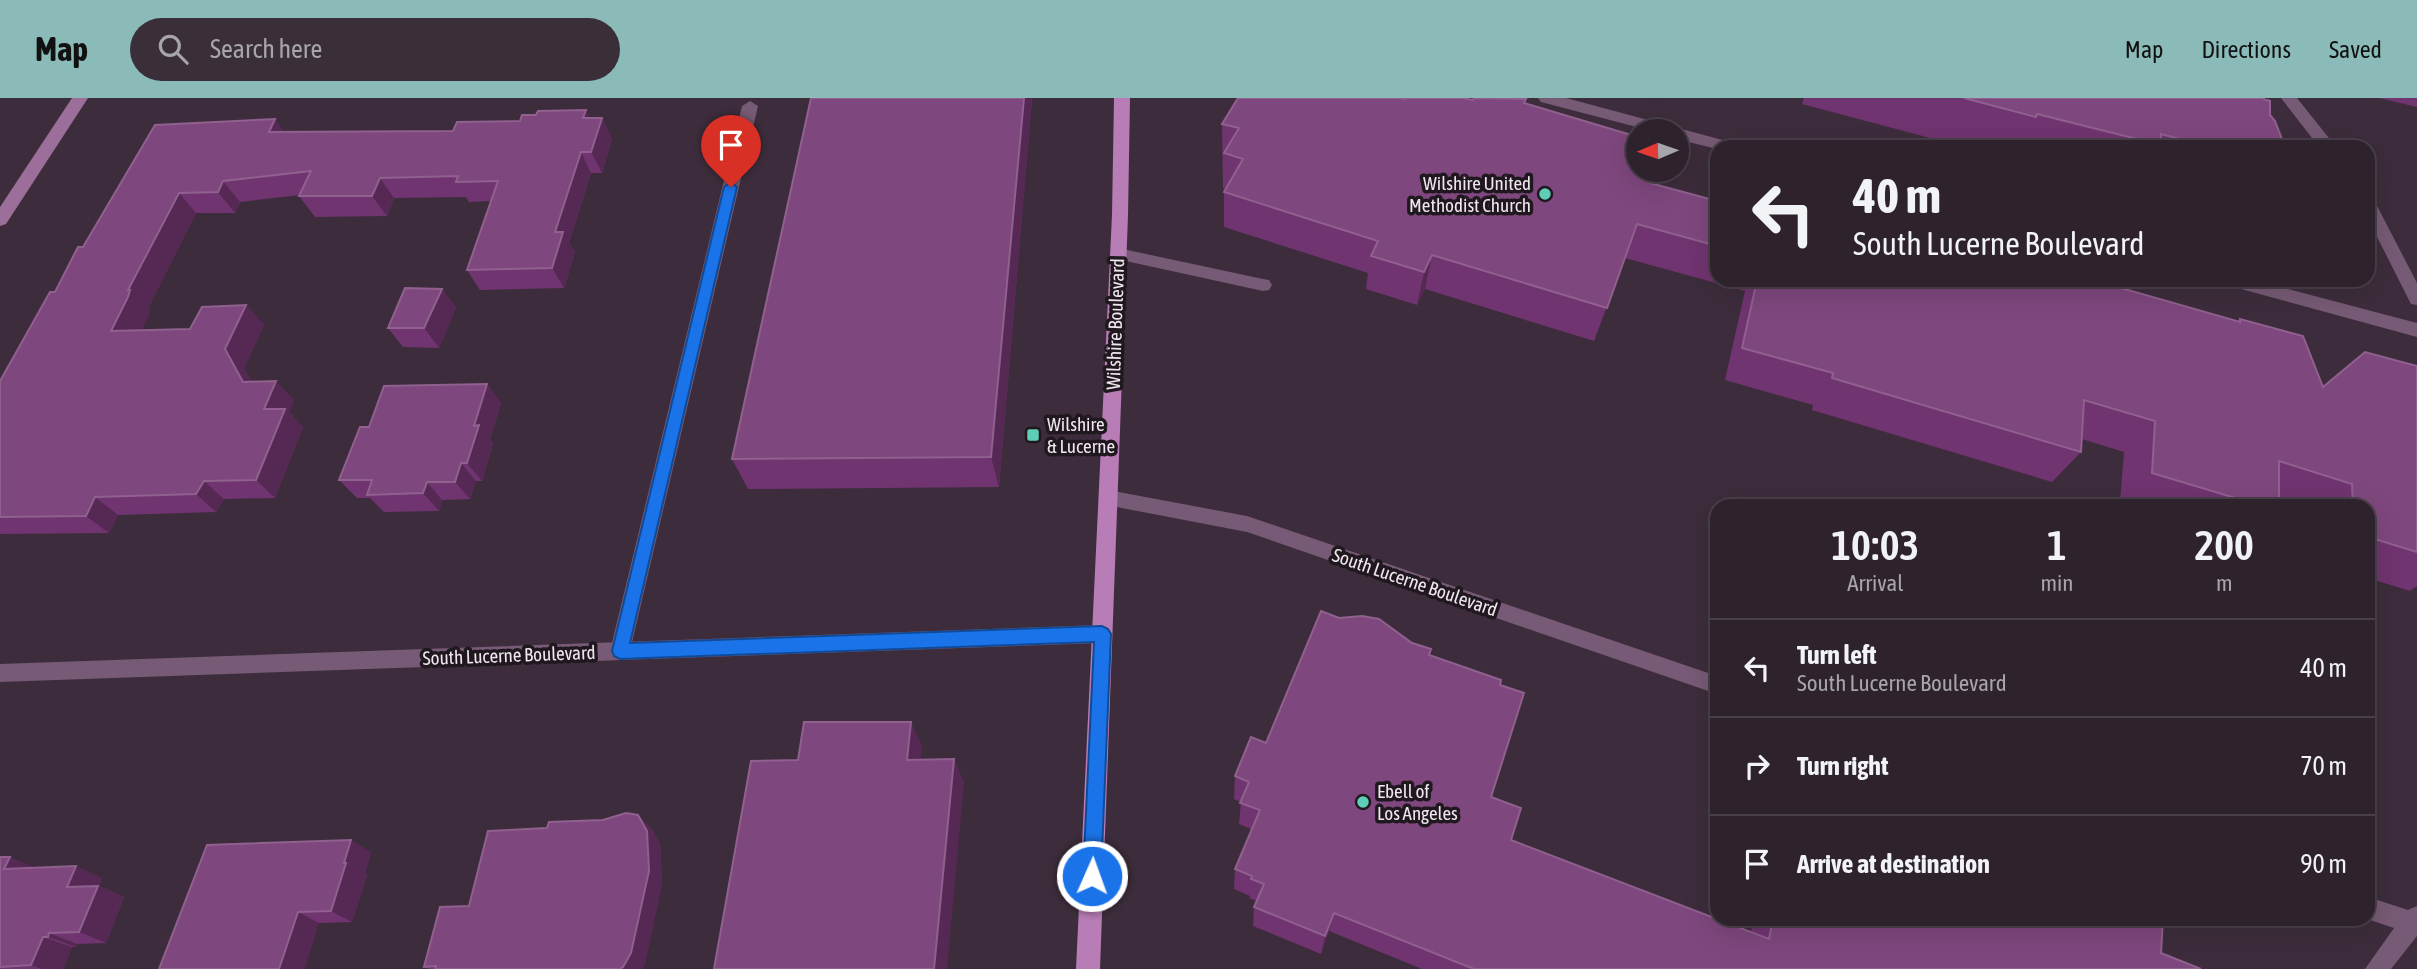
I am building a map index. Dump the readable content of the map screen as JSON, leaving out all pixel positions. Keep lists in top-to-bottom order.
{
  "streets": {
    "main road": ["Wilshire Boulevard"],
    "street": ["South Lucerne Boulevard"]
  },
  "crossings": [
    ["Wilshire Boulevard", "South Lucerne Boulevard"]
  ],
  "places": {
    "other": ["Wilshire United Methodist Church", "Ebell of Los Angeles"],
    "transit": ["Wilshire & Lucerne"]
  },
  "north": "left",
  "page": {
    "header": "Map",
    "search": "Search here",
    "nav": ["Map", "Directions", "Saved"],
    "turn": ["40 m", "South Lucerne Boulevard"],
    "eta": [
      "10:03",
      "Arrival",
      "1",
      "min",
      "200",
      "m"
    ],
    "list": [
      {
        "name": "Turn left",
        "note": "South Lucerne Boulevard",
        "value": "40 m"
      },
      {
        "name": "Turn right",
        "value": "70 m"
      },
      {
        "name": "Arrive at destination",
        "value": "90 m"
      }
    ]
  }
}
